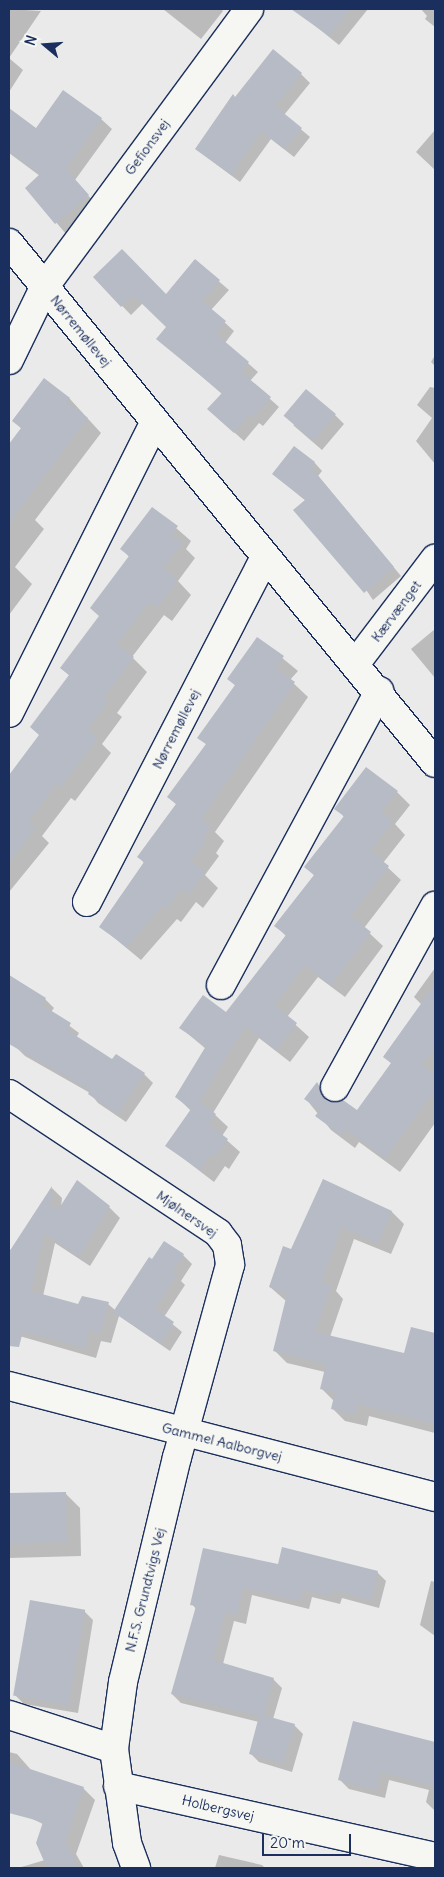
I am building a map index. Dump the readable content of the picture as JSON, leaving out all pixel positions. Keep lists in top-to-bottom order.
{
  "streets": {
    "street": [
      "Gefionsvej",
      "Nørremøllevej",
      "Kærvænget",
      "Mjølnersvej",
      "Gammel Aalborgvej",
      "N.F.S. Grundtvigs Vej",
      "Holbergsvej"
    ]
  },
  "crossings": [
    ["Gefionsvej", "Nørremøllevej"],
    ["Nørremøllevej", "Kærvænget"],
    ["Mjølnersvej", "Gammel Aalborgvej"],
    ["Mjølnersvej", "N.F.S. Grundtvigs Vej"],
    ["Gammel Aalborgvej", "N.F.S. Grundtvigs Vej"],
    ["N.F.S. Grundtvigs Vej", "Holbergsvej"]
  ],
  "scale_bar": "20 m",
  "north": "left"
}
